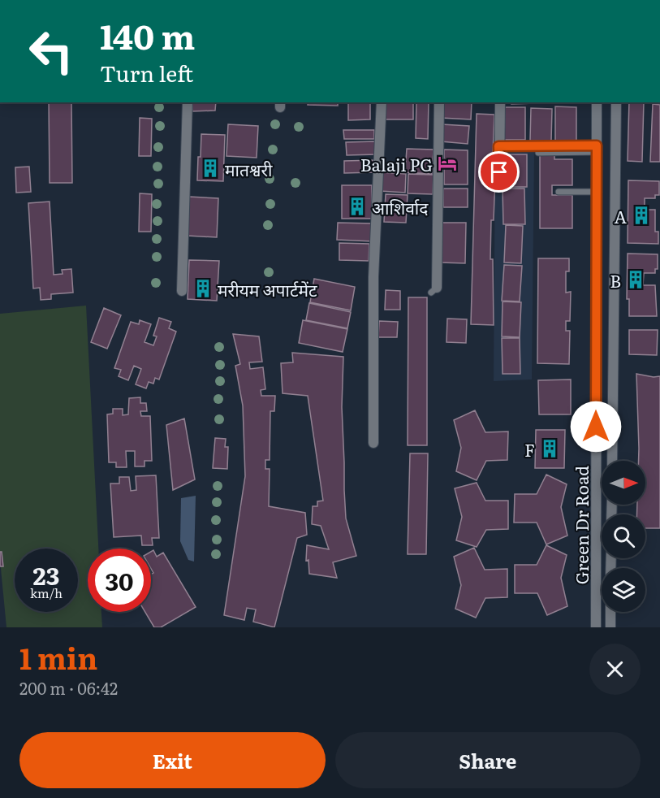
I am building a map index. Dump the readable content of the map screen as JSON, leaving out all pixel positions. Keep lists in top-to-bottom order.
{
  "streets": {
    "street": ["Green Dr Road"]
  },
  "places": {
    "hotel": ["Balaji PG"],
    "building": [
      "मातश्वरी",
      "आशिर्वाद",
      "A",
      "B",
      "मरीयम अपार्टमेंट",
      "F"
    ]
  },
  "north": "right",
  "page": {
    "turn": ["140 m", "Turn left"],
    "speed": "23 km/h",
    "limit": "30",
    "heading": ["1 min", "200 m · 06:42"],
    "buttons": ["Exit", "Share"]
  }
}
